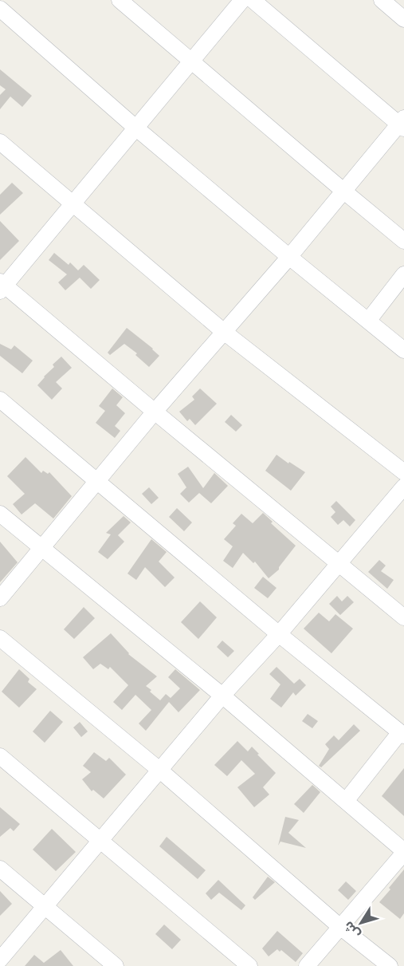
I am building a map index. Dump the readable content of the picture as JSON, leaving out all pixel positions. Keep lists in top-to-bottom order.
{
  "north": "bottom left"
}
